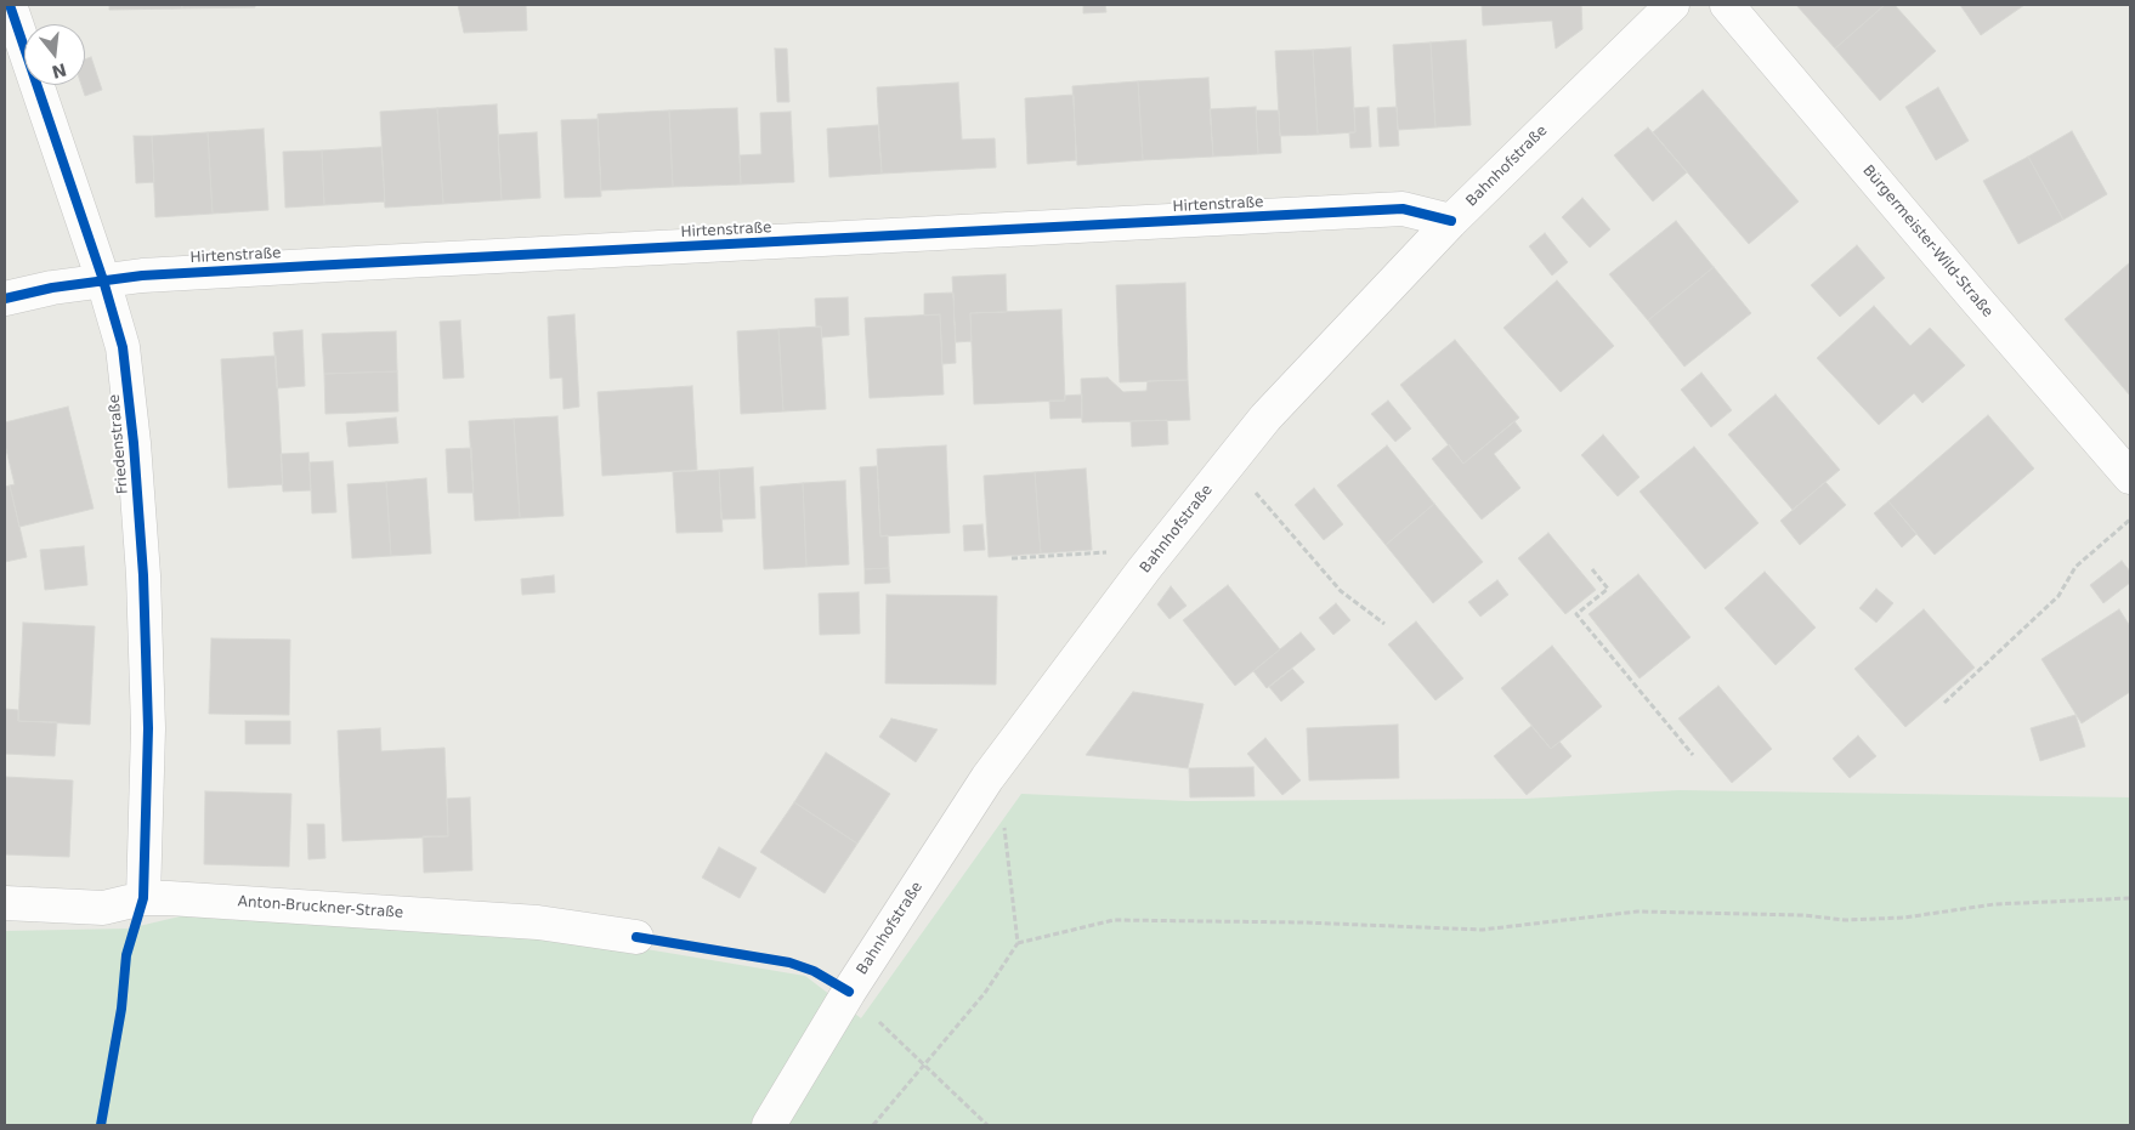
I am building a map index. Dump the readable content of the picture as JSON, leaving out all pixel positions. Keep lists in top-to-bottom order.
{
  "streets": {
    "street": [
      "Bahnhofstraße",
      "Hirtenstraße",
      "Bürgermeister-Wild-Straße",
      "Friedenstraße",
      "Anton-Bruckner-Straße"
    ]
  },
  "crossings": [
    ["Bahnhofstraße", "Hirtenstraße"],
    ["Hirtenstraße", "Friedenstraße"],
    ["Friedenstraße", "Anton-Bruckner-Straße"]
  ],
  "north": "bottom"
}
